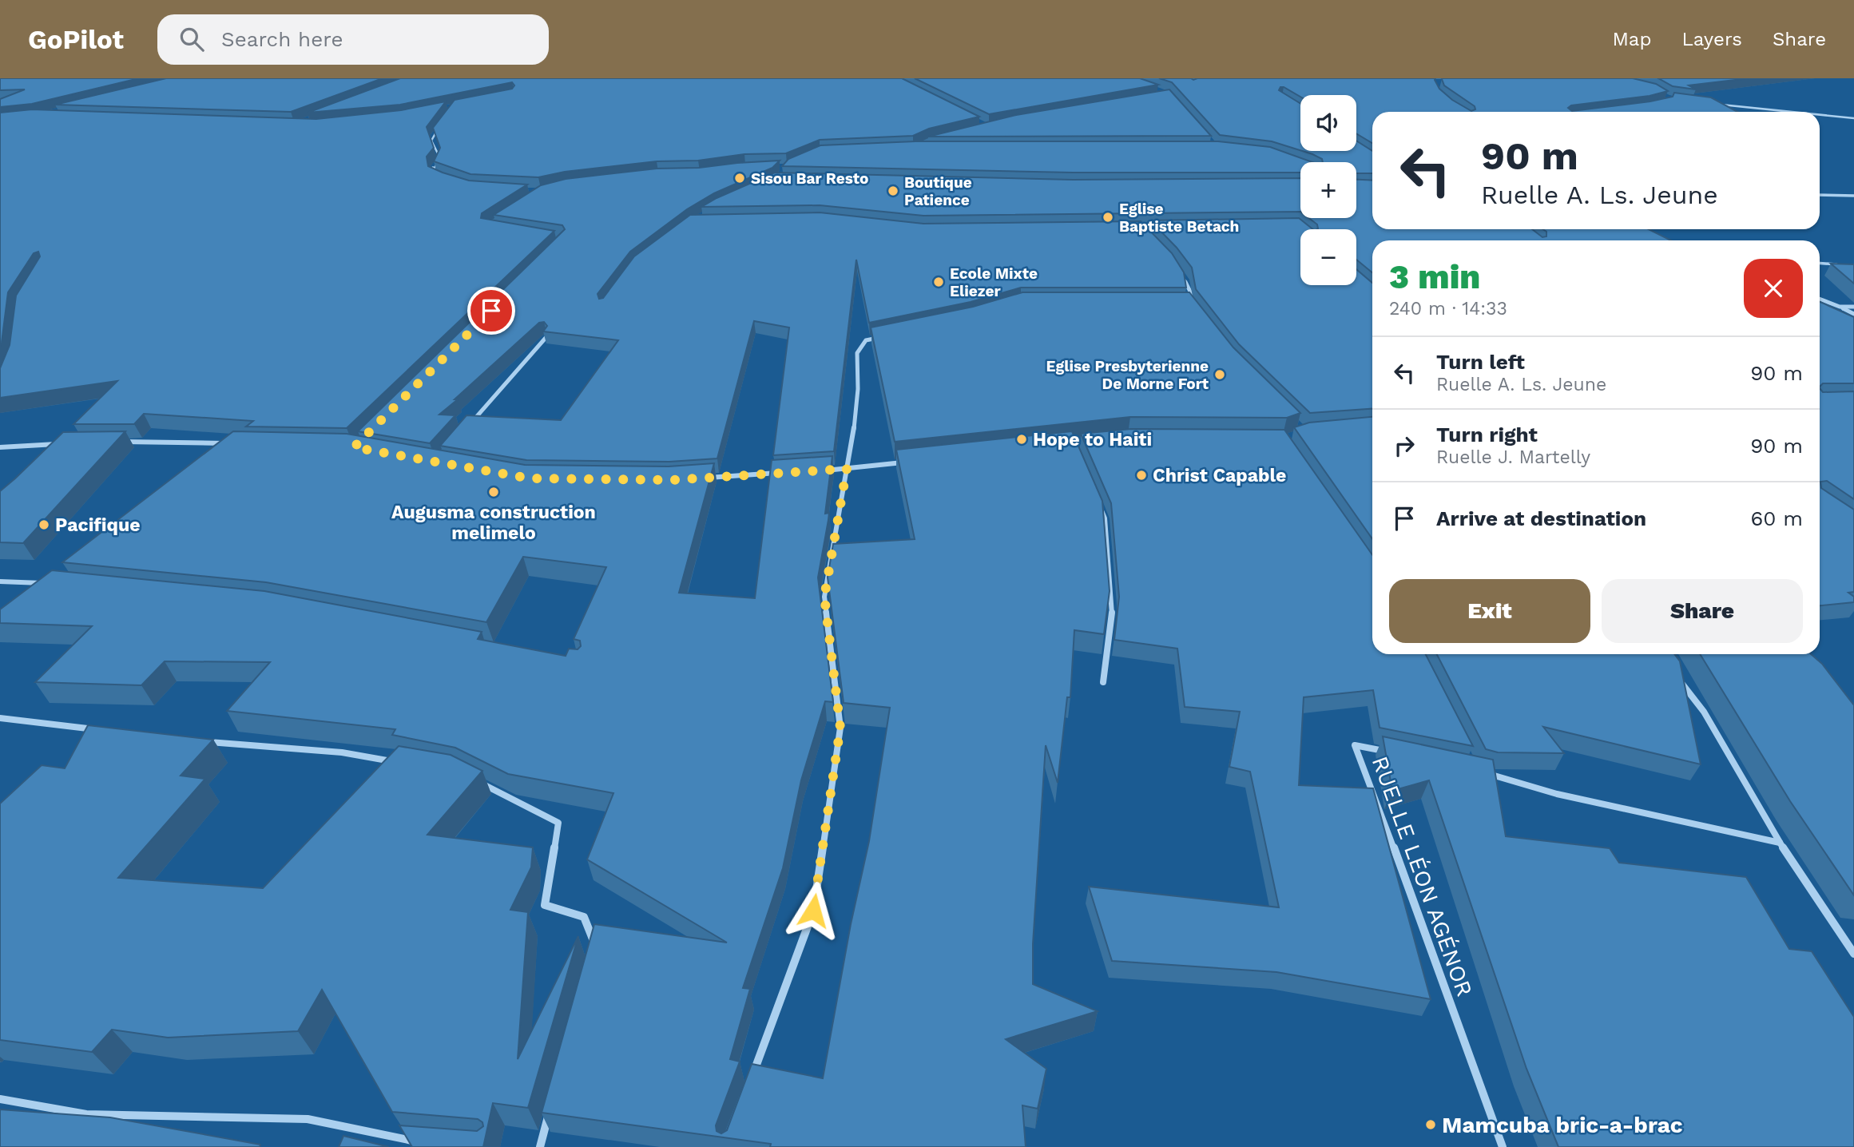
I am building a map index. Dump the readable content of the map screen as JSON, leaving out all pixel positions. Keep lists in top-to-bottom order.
{
  "streets": {
    "street": ["RUELLE LÉON AGÉNOR"]
  },
  "places": [
    "Sisou Bar Resto",
    "Boutique Patience",
    "Eglise Baptiste Betach",
    "Ecole Mixte Eliezer",
    "Eglise Presbyterienne De Morne Fort",
    "Hope to Haiti",
    "Christ Capable",
    "Augusma construction melimelo",
    "Pacifique",
    "Mamcuba bric-a-brac"
  ],
  "page": {
    "header": "GoPilot",
    "search": "Search here",
    "nav": ["Map", "Layers", "Share"],
    "map_buttons": ["+", "−"],
    "turn": ["90 m", "Ruelle A. Ls. Jeune"],
    "heading": ["3 min", "240 m · 14:33"],
    "list": [
      {
        "name": "Turn left",
        "note": "Ruelle A. Ls. Jeune",
        "value": "90 m"
      },
      {
        "name": "Turn right",
        "note": "Ruelle J. Martelly",
        "value": "90 m"
      },
      {
        "name": "Arrive at destination",
        "value": "60 m"
      }
    ],
    "buttons": ["Exit", "Share"]
  }
}
